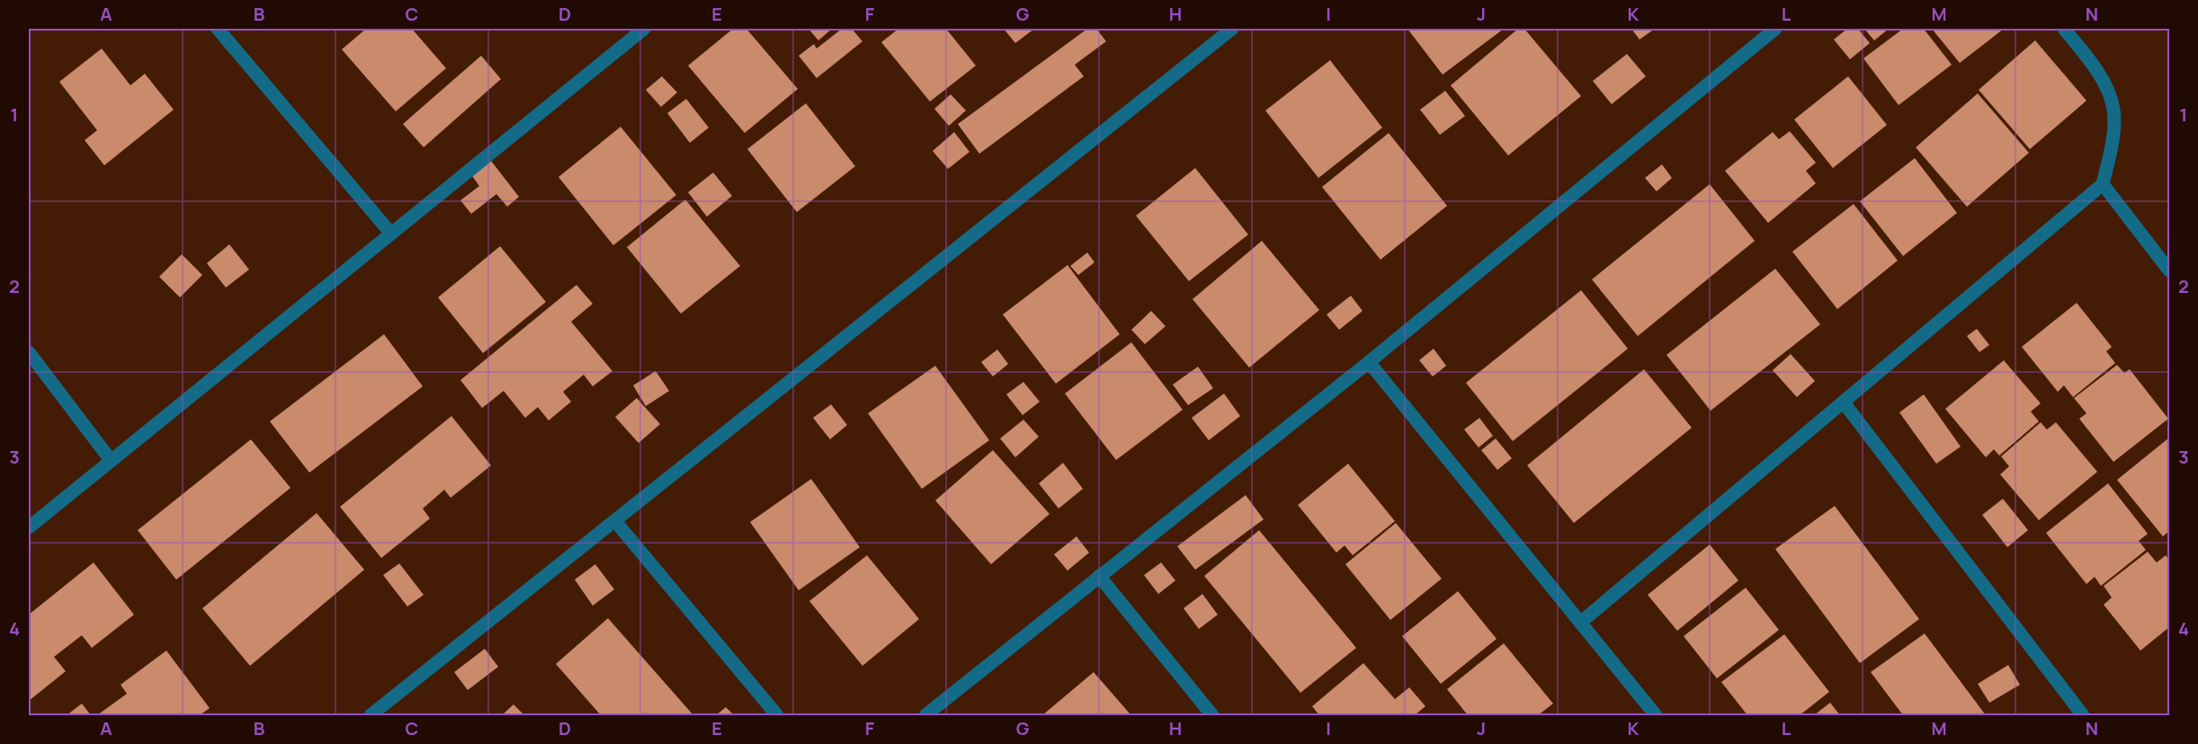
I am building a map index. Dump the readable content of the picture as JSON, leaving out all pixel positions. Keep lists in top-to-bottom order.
{
  "grid": {
    "columns": [
      "A",
      "B",
      "C",
      "D",
      "E",
      "F",
      "G",
      "H",
      "I",
      "J",
      "K",
      "L",
      "M",
      "N"
    ],
    "rows": [
      "1",
      "2",
      "3",
      "4"
    ]
  }
}
